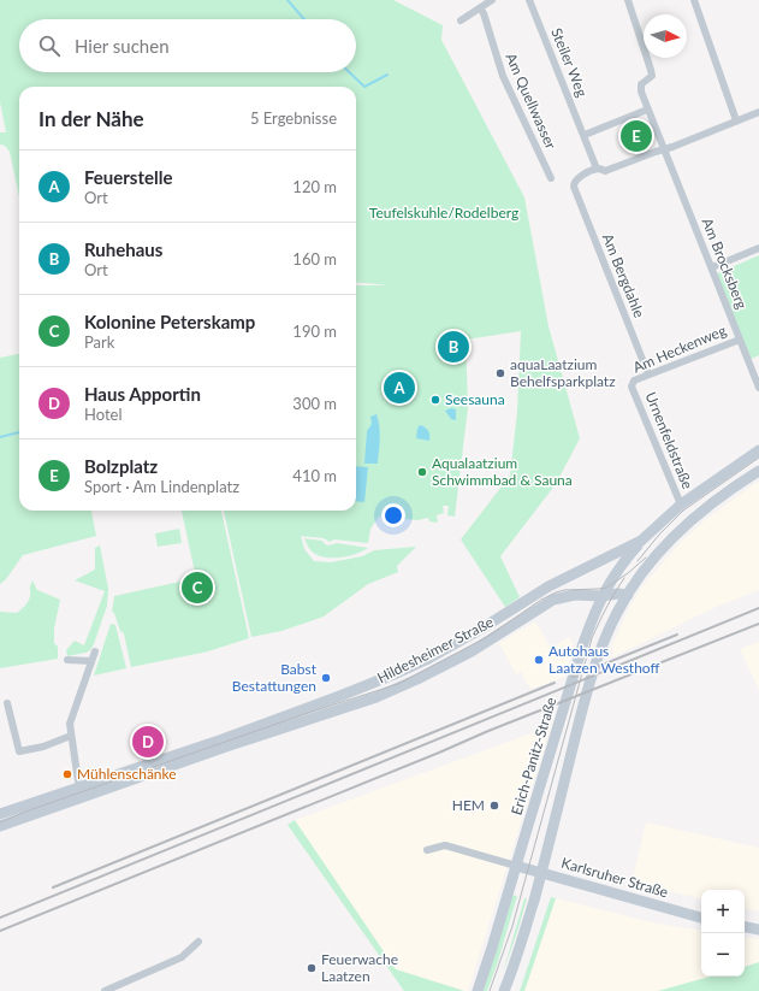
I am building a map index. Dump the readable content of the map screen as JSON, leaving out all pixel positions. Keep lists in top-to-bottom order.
{
  "streets": {
    "main road": ["Hildesheimer Straße", "Erich-Panitz-Straße", "Karlsruher Straße"],
    "street": [
      "Steiler Weg",
      "Am Quellwasser",
      "Am Brocksberg",
      "Am Bergdahle",
      "Am Heckenweg",
      "Urnenfeldstraße"
    ]
  },
  "crossings": [
    ["Steiler Weg", "Am Bergdahle"],
    ["Am Brocksberg", "Am Heckenweg"],
    ["Am Bergdahle", "Am Heckenweg"],
    ["Am Heckenweg", "Urnenfeldstraße"],
    ["Urnenfeldstraße", "Hildesheimer Straße"],
    ["Hildesheimer Straße", "Erich-Panitz-Straße"],
    ["Erich-Panitz-Straße", "Karlsruher Straße"]
  ],
  "parks": ["Teufelskuhle/Rodelberg"],
  "places": [
    "aquaLaatzium Behelfsparkplatz",
    "Seesauna",
    "Aqualaatzium Schwimmbad & Sauna",
    "Autohaus Laatzen Westhoff",
    "Babst Bestattungen",
    "Mühlenschänke",
    "HEM",
    "Feuerwache Laatzen"
  ],
  "north": "right",
  "page": {
    "search": "Hier suchen",
    "heading": ["In der Nähe", "5 Ergebnisse"],
    "pins": [
      "E",
      "B",
      "A",
      "C",
      "D"
    ],
    "list": [
      {
        "mark": "A",
        "name": "Feuerstelle",
        "note": "Ort",
        "value": "120 m"
      },
      {
        "mark": "B",
        "name": "Ruhehaus",
        "note": "Ort",
        "value": "160 m"
      },
      {
        "mark": "C",
        "name": "Kolonine Peterskamp",
        "note": "Park",
        "value": "190 m"
      },
      {
        "mark": "D",
        "name": "Haus Apportin",
        "note": "Hotel",
        "value": "300 m"
      },
      {
        "mark": "E",
        "name": "Bolzplatz",
        "note": "Sport · Am Lindenplatz",
        "value": "410 m"
      }
    ],
    "map_buttons": ["+", "−"]
  }
}
